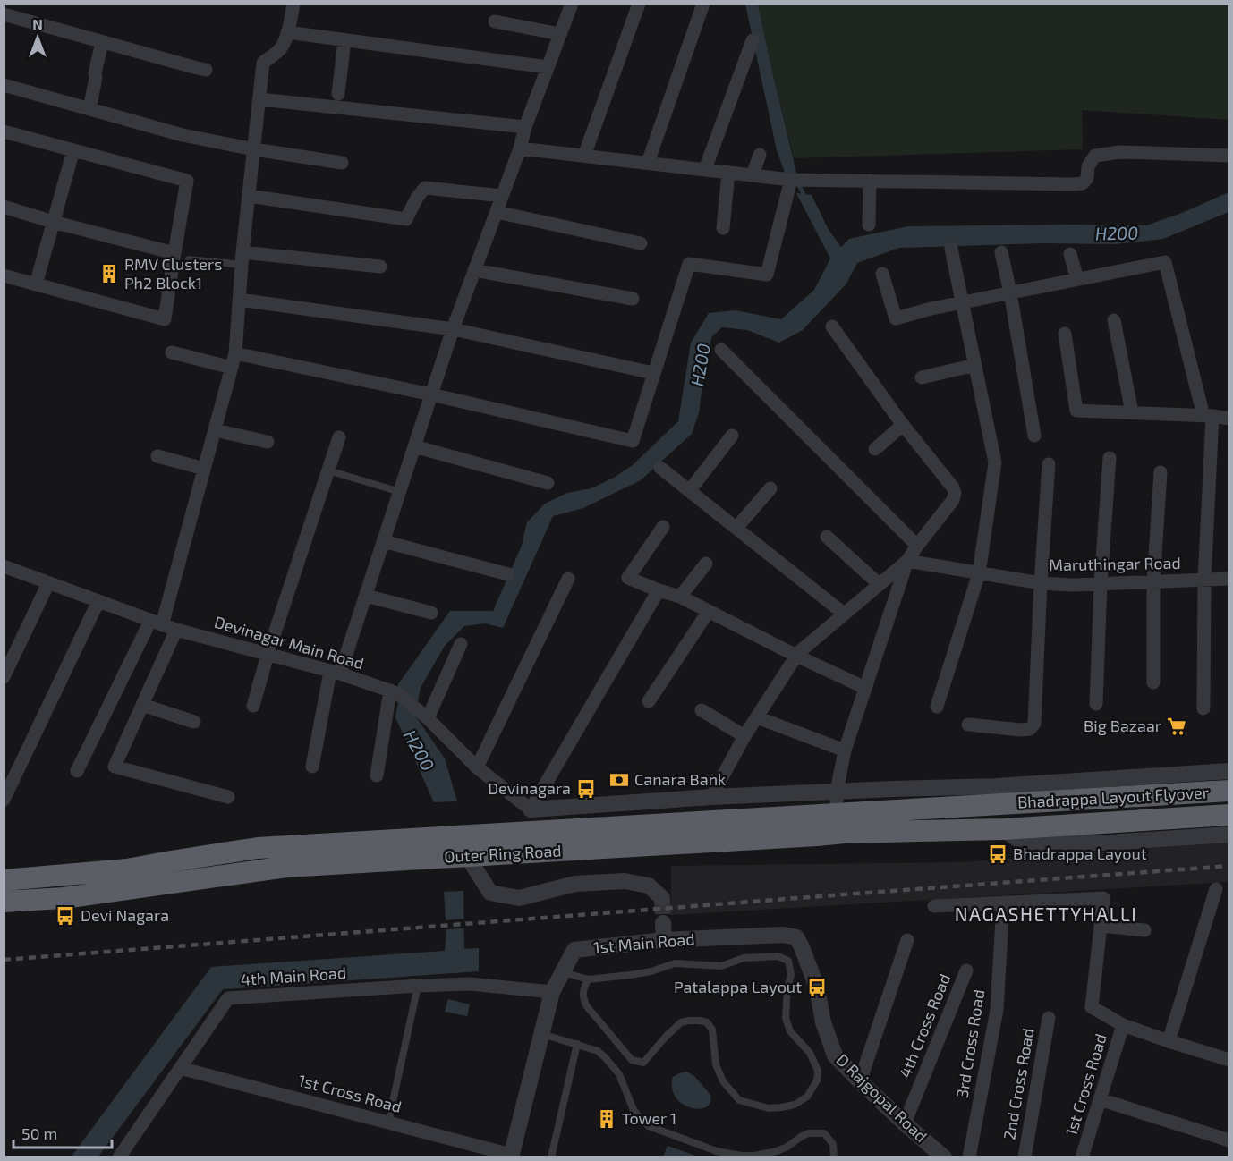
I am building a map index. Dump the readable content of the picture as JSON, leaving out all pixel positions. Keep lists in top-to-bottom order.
{
  "streets": {
    "highway": ["Bhadrappa Layout Flyover", "Outer Ring Road"],
    "street": [
      "Maruthingar Road",
      "Devinagar Main Road",
      "1st Main Road",
      "4th Main Road",
      "4th Cross Road",
      "3rd Cross Road",
      "2nd Cross Road",
      "1st Cross Road",
      "D Rajgopal Road"
    ]
  },
  "crossings": [
    ["Bhadrappa Layout Flyover", "Outer Ring Road"],
    ["1st Main Road", "4th Main Road"],
    ["1st Main Road", "1st Cross Road"],
    ["1st Main Road", "D Rajgopal Road"],
    ["4th Main Road", "1st Cross Road"],
    ["4th Cross Road", "D Rajgopal Road"]
  ],
  "districts": ["NAGASHETTYHALLI"],
  "water": ["H200"],
  "places": {
    "building": ["RMV Clusters Ph2 Block1", "Tower 1"],
    "supermarket": ["Big Bazaar"],
    "bank": ["Canara Bank"],
    "bus stop": [
      "Devinagara",
      "Bhadrappa Layout",
      "Devi Nagara",
      "Patalappa Layout"
    ]
  },
  "scale_bar": "50 m",
  "north": "top"
}
